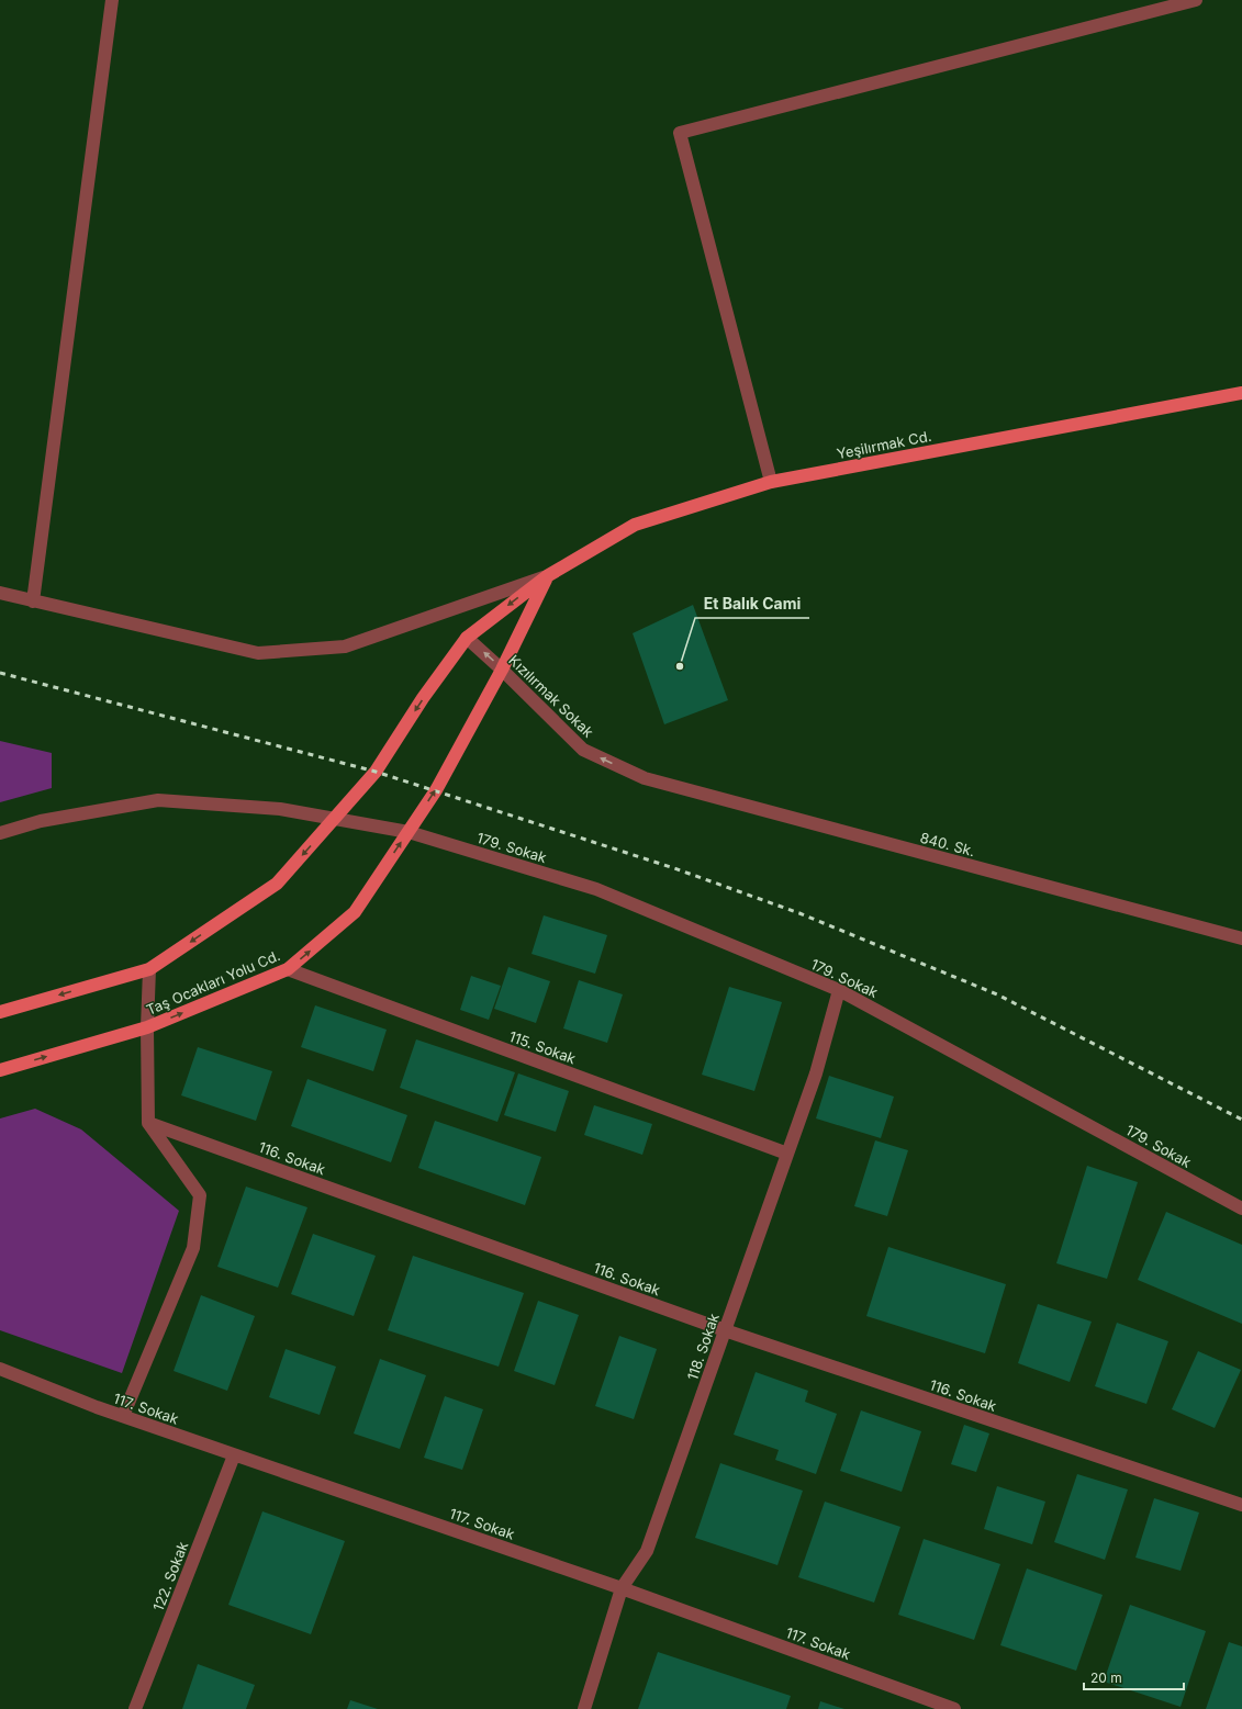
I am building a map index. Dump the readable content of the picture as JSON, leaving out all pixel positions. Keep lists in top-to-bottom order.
{
  "streets": {
    "main road": ["Yeşilırmak Cd.", "Taş Ocakları Yolu Cd."],
    "street": [
      "Kızılırmak Sokak",
      "840. Sk.",
      "179. Sokak",
      "115. Sokak",
      "116. Sokak",
      "118. Sokak",
      "117. Sokak",
      "122. Sokak"
    ]
  },
  "crossings": [
    ["Yeşilırmak Cd.", "Kızılırmak Sokak"],
    ["Yeşilırmak Cd.", "179. Sokak"],
    ["Yeşilırmak Cd.", "Taş Ocakları Yolu Cd."],
    ["Kızılırmak Sokak", "840. Sk."],
    ["Kızılırmak Sokak", "Taş Ocakları Yolu Cd."],
    ["179. Sokak", "Taş Ocakları Yolu Cd."],
    ["179. Sokak", "118. Sokak"],
    ["Taş Ocakları Yolu Cd.", "115. Sokak"],
    ["115. Sokak", "118. Sokak"],
    ["116. Sokak", "118. Sokak"],
    ["118. Sokak", "117. Sokak"],
    ["117. Sokak", "122. Sokak"]
  ],
  "one_way": ["Yeşilırmak Cd.", "Kızılırmak Sokak", "Taş Ocakları Yolu Cd."],
  "places": ["Et Balık Cami"],
  "scale_bar": "20 m"
}
